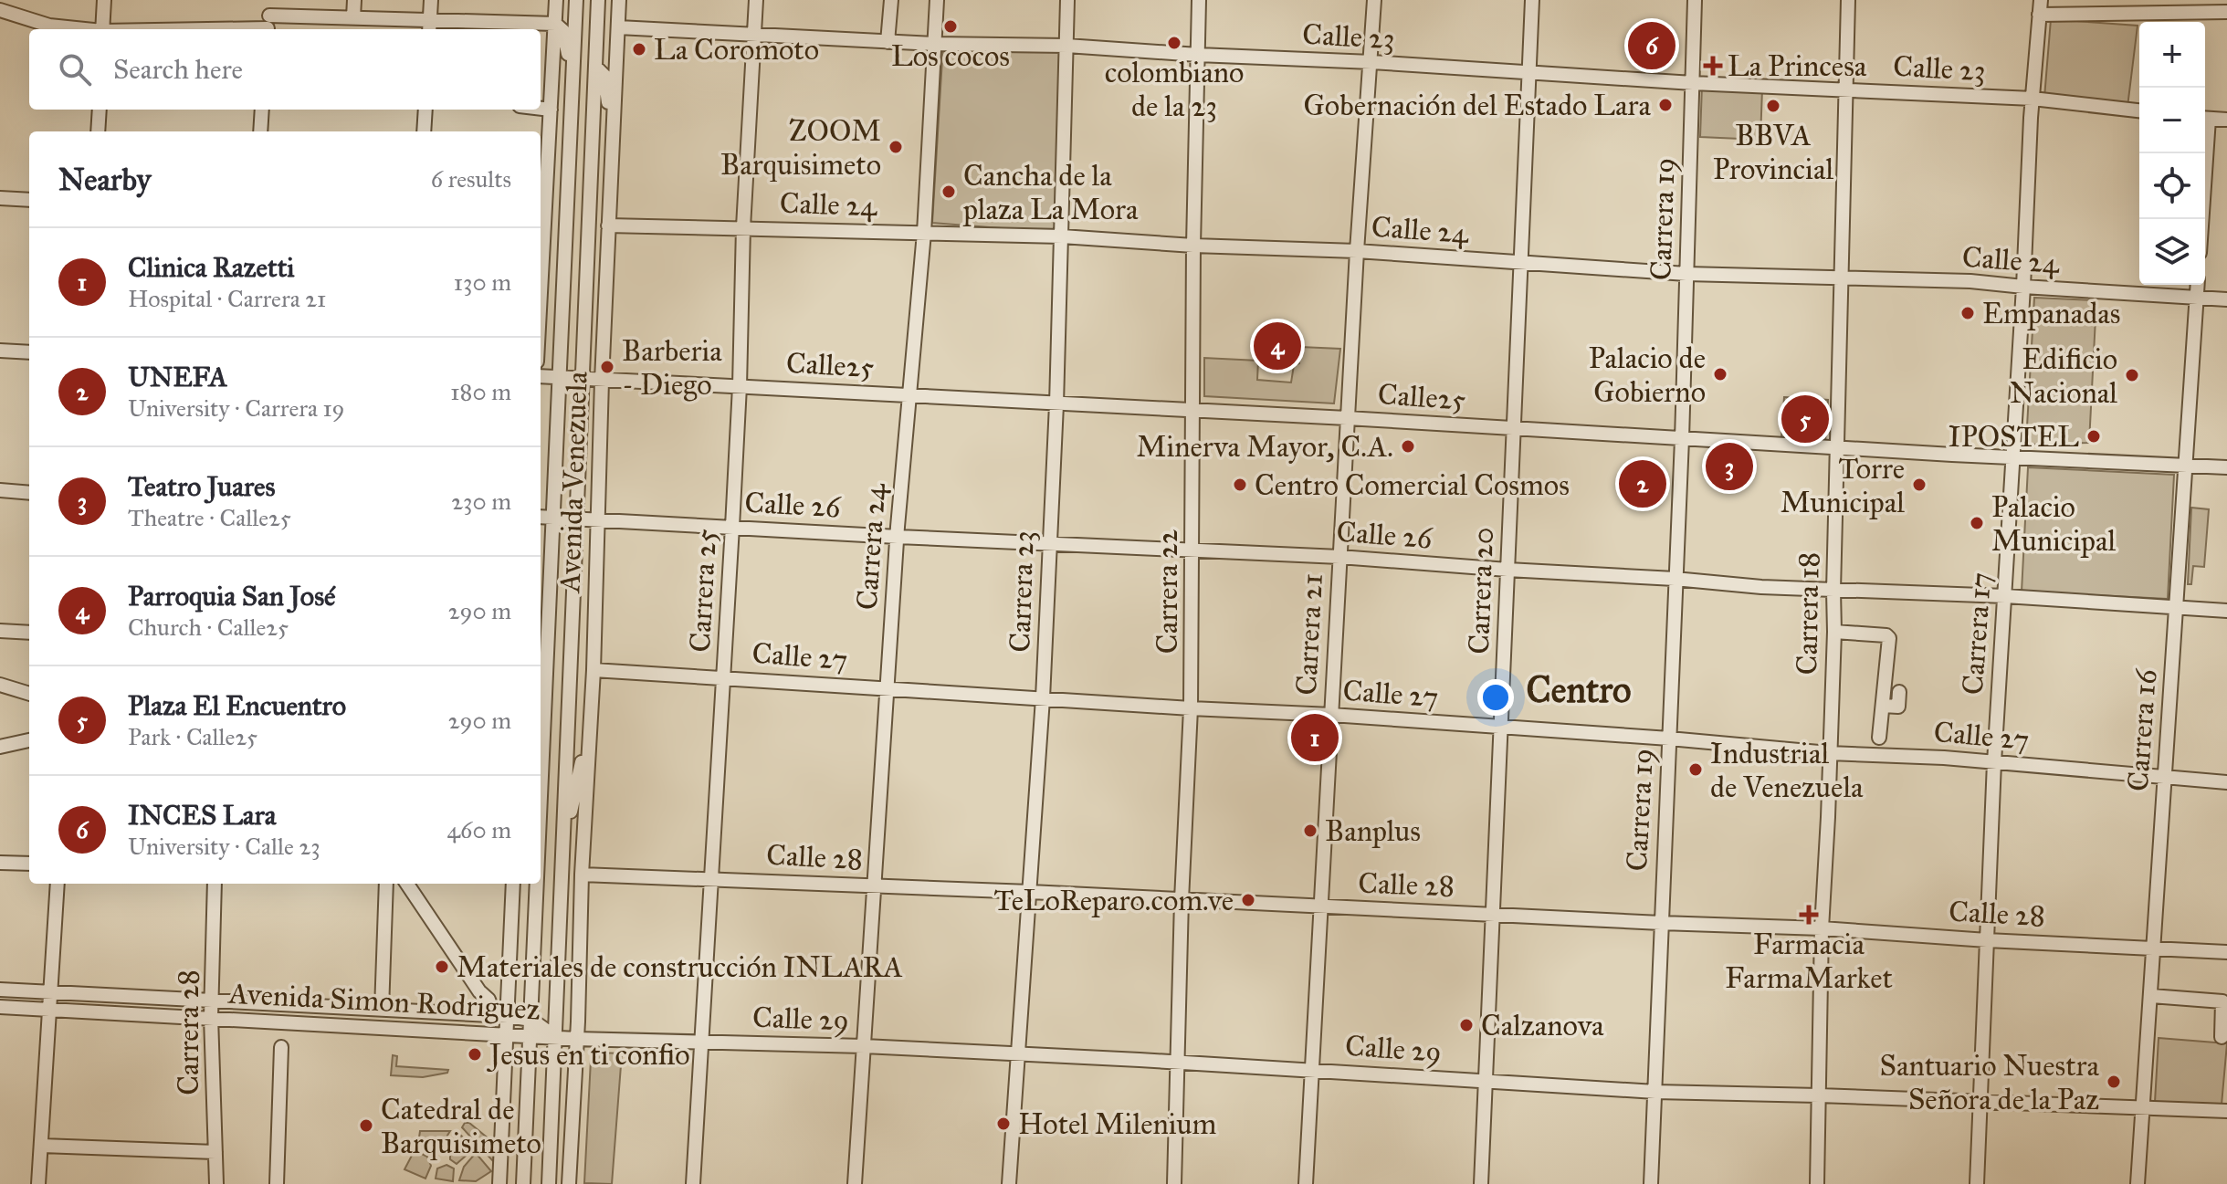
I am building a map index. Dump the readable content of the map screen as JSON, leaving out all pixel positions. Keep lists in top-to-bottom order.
{
  "streets": {
    "street": [
      "Calle 23",
      "Calle 24",
      "Carrera 19",
      "Calle25",
      "Avenida Venezuela",
      "Calle 26",
      "Carrera 24",
      "Carrera 25",
      "Carrera 20",
      "Carrera 23",
      "Carrera 22",
      "Carrera 18",
      "Carrera 17",
      "Carrera 21",
      "Calle 27",
      "Carrera 16",
      "Calle 28",
      "Avenida Simon Rodriguez",
      "Calle 29",
      "Carrera 28"
    ]
  },
  "crossings": [
    ["Calle 23", "Carrera 19"],
    ["Calle 23", "Avenida Venezuela"],
    ["Calle 23", "Carrera 24"],
    ["Calle 23", "Carrera 25"],
    ["Calle 23", "Carrera 20"],
    ["Calle 23", "Carrera 23"],
    ["Calle 23", "Carrera 22"],
    ["Calle 23", "Carrera 18"],
    ["Calle 23", "Carrera 17"],
    ["Calle 23", "Carrera 21"],
    ["Calle 24", "Carrera 19"],
    ["Calle 24", "Avenida Venezuela"],
    ["Calle 24", "Carrera 24"],
    ["Calle 24", "Carrera 25"],
    ["Calle 24", "Carrera 20"],
    ["Calle 24", "Carrera 23"],
    ["Calle 24", "Carrera 22"],
    ["Calle 24", "Carrera 18"],
    ["Calle 24", "Carrera 17"],
    ["Calle 24", "Carrera 21"],
    ["Calle 24", "Carrera 16"],
    ["Carrera 19", "Calle25"],
    ["Carrera 19", "Calle 26"],
    ["Carrera 19", "Calle 27"],
    ["Carrera 19", "Calle 28"],
    ["Carrera 19", "Calle 29"],
    ["Calle25", "Avenida Venezuela"],
    ["Calle25", "Carrera 24"],
    ["Calle25", "Carrera 25"],
    ["Calle25", "Carrera 20"],
    ["Calle25", "Carrera 23"],
    ["Calle25", "Carrera 22"],
    ["Calle25", "Carrera 18"],
    ["Calle25", "Carrera 17"],
    ["Calle25", "Carrera 21"],
    ["Calle25", "Carrera 16"],
    ["Avenida Venezuela", "Calle 26"],
    ["Avenida Venezuela", "Calle 27"],
    ["Avenida Venezuela", "Calle 28"],
    ["Avenida Venezuela", "Avenida Simon Rodriguez"],
    ["Avenida Venezuela", "Calle 29"],
    ["Calle 26", "Carrera 24"],
    ["Calle 26", "Carrera 25"],
    ["Calle 26", "Carrera 20"],
    ["Calle 26", "Carrera 23"],
    ["Calle 26", "Carrera 22"],
    ["Calle 26", "Carrera 18"],
    ["Calle 26", "Carrera 17"],
    ["Calle 26", "Carrera 21"],
    ["Calle 26", "Carrera 16"],
    ["Carrera 24", "Calle 27"],
    ["Carrera 24", "Calle 28"],
    ["Carrera 24", "Calle 29"],
    ["Carrera 25", "Calle 27"],
    ["Carrera 25", "Calle 28"],
    ["Carrera 25", "Calle 29"],
    ["Carrera 20", "Calle 27"],
    ["Carrera 20", "Calle 28"],
    ["Carrera 20", "Calle 29"],
    ["Carrera 23", "Calle 27"],
    ["Carrera 23", "Calle 28"],
    ["Carrera 23", "Calle 29"],
    ["Carrera 22", "Calle 27"],
    ["Carrera 22", "Calle 28"],
    ["Carrera 22", "Calle 29"],
    ["Carrera 18", "Calle 27"],
    ["Carrera 18", "Calle 28"],
    ["Carrera 18", "Calle 29"],
    ["Carrera 17", "Calle 27"],
    ["Carrera 17", "Calle 28"],
    ["Carrera 17", "Calle 29"],
    ["Carrera 21", "Calle 27"],
    ["Carrera 21", "Calle 28"],
    ["Carrera 21", "Calle 29"],
    ["Calle 27", "Carrera 16"],
    ["Carrera 16", "Calle 28"],
    ["Carrera 16", "Calle 29"],
    ["Avenida Simon Rodriguez", "Calle 29"],
    ["Avenida Simon Rodriguez", "Carrera 28"]
  ],
  "districts": ["Centro"],
  "places": {
    "other": [
      "Los cocos",
      "colombiano de la 23",
      "La Coromoto",
      "Gobernación del Estado Lara",
      "BBVA Provincial",
      "ZOOM Barquisimeto",
      "Cancha de la plaza La Mora",
      "Empanadas",
      "Barberia - Diego",
      "Palacio de Gobierno",
      "Edificio Nacional",
      "IPOSTEL",
      "Minerva Mayor, C.A.",
      "Centro Comercial Cosmos",
      "Torre Municipal",
      "Palacio Municipal",
      "Industrial de Venezuela",
      "Banplus",
      "TeLoReparo.com.ve",
      "Materiales de construcción INLARA",
      "Calzanova",
      "Jesus en ti confio",
      "Santuario Nuestra Señora de la Paz",
      "Hotel Milenium",
      "Catedral de Barquisimeto"
    ],
    "health": ["La Princesa", "Farmacia FarmaMarket"]
  },
  "page": {
    "pins": [
      "6",
      "4",
      "5",
      "3",
      "2",
      "1"
    ],
    "map_buttons": ["+", "−"],
    "search": "Search here",
    "heading": ["Nearby", "6 results"],
    "list": [
      {
        "mark": "1",
        "name": "Clinica Razetti",
        "note": "Hospital · Carrera 21",
        "value": "130 m"
      },
      {
        "mark": "2",
        "name": "UNEFA",
        "note": "University · Carrera 19",
        "value": "180 m"
      },
      {
        "mark": "3",
        "name": "Teatro Juares",
        "note": "Theatre · Calle25",
        "value": "230 m"
      },
      {
        "mark": "4",
        "name": "Parroquia San José",
        "note": "Church · Calle25",
        "value": "290 m"
      },
      {
        "mark": "5",
        "name": "Plaza El Encuentro",
        "note": "Park · Calle25",
        "value": "290 m"
      },
      {
        "mark": "6",
        "name": "INCES Lara",
        "note": "University · Calle 23",
        "value": "460 m"
      }
    ]
  }
}
